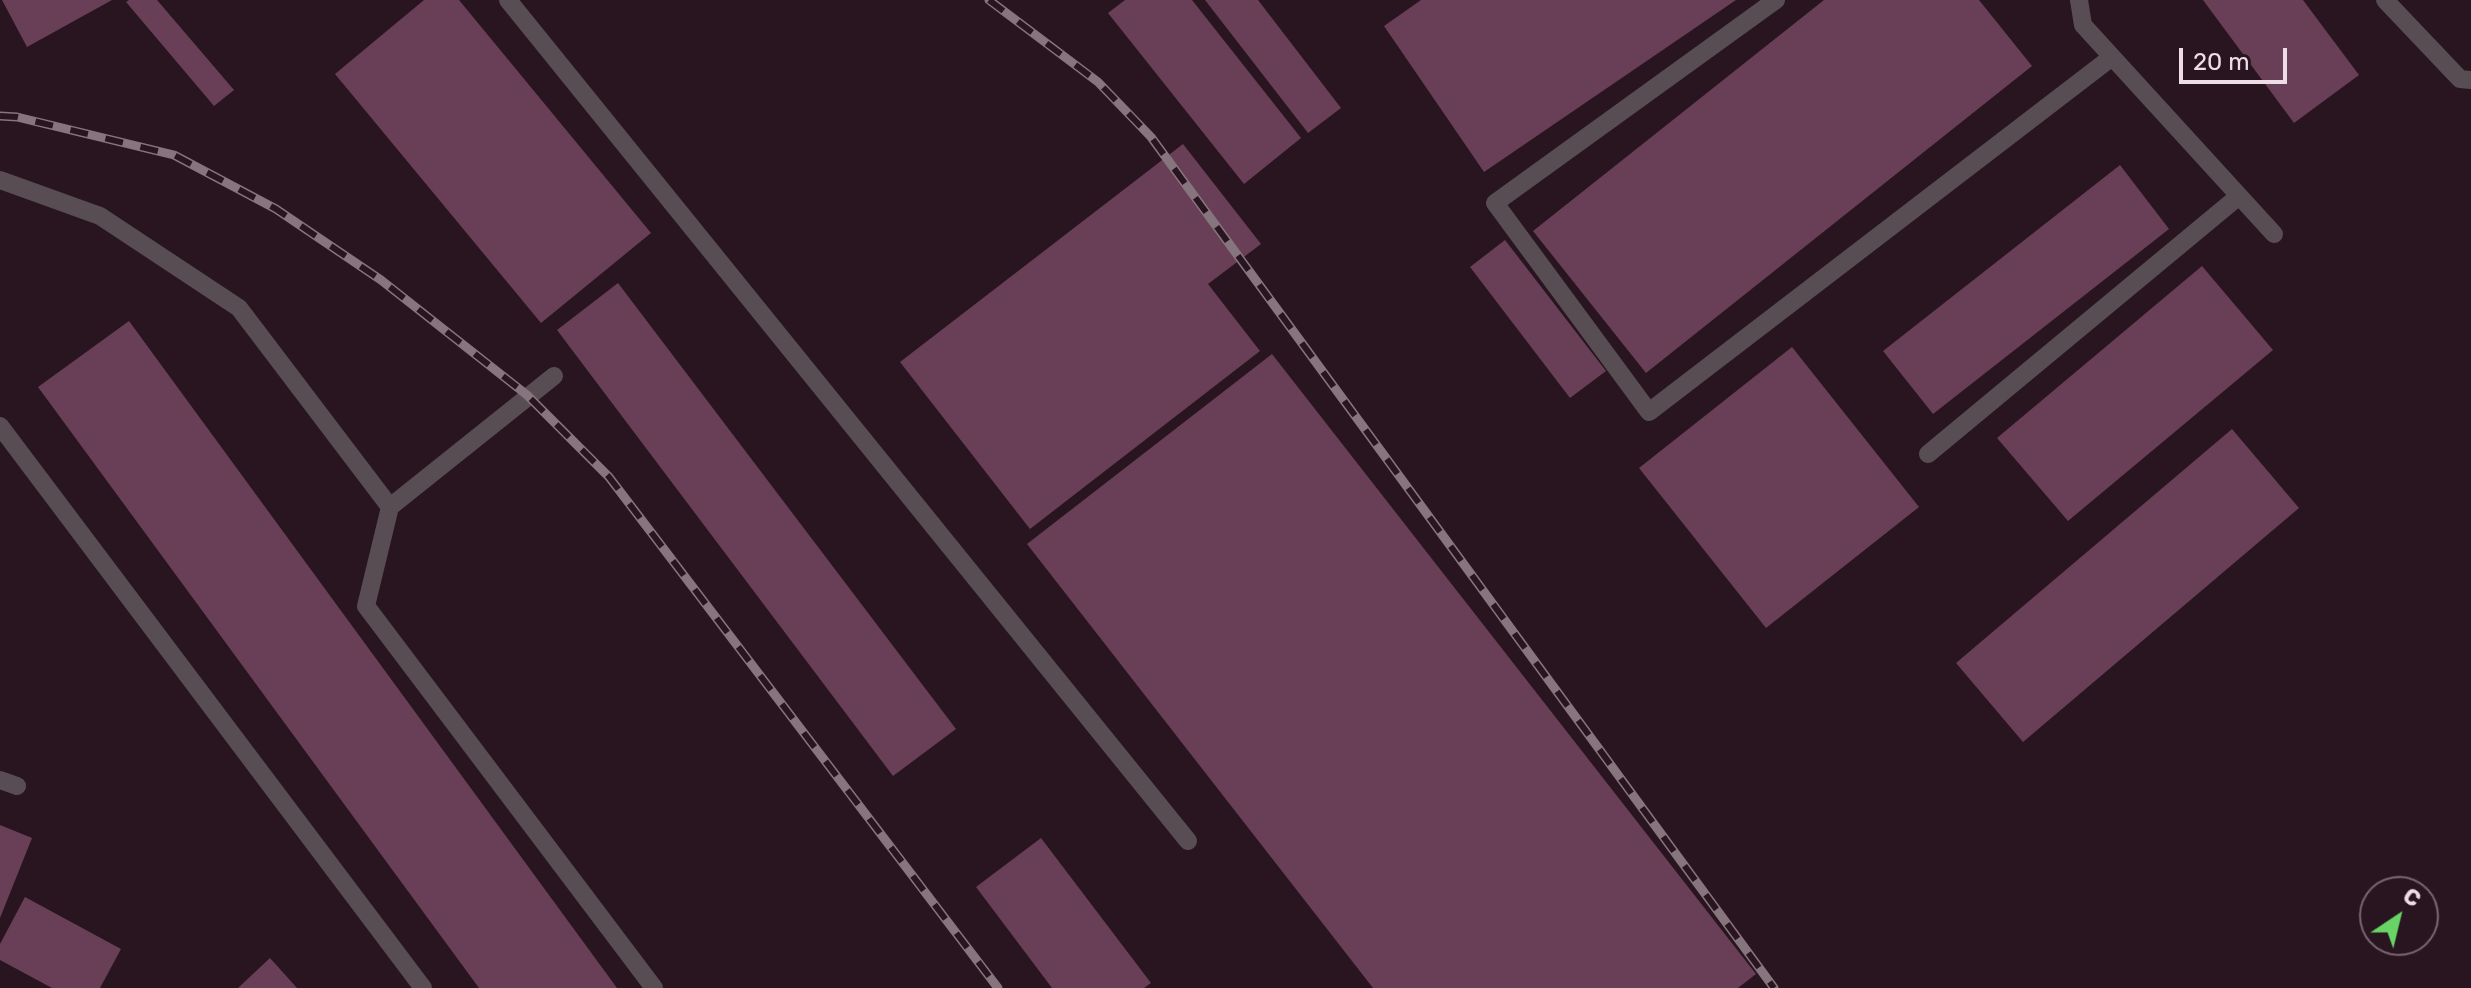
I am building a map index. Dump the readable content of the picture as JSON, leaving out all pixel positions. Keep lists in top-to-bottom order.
{
  "scale_bar": "20 m",
  "north": "top right"
}
